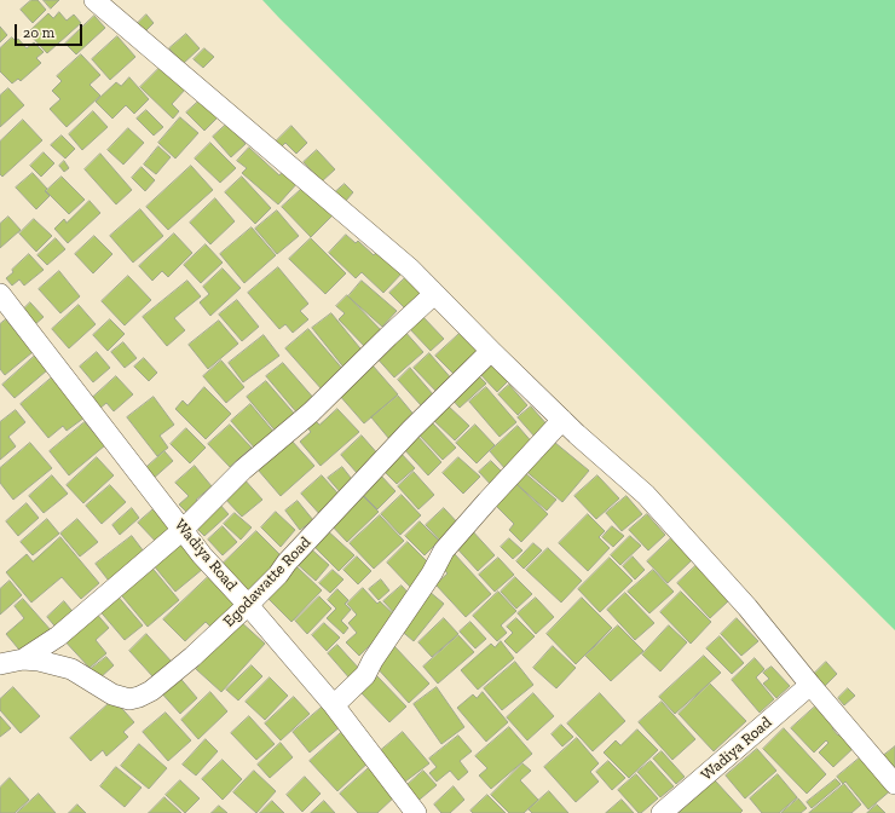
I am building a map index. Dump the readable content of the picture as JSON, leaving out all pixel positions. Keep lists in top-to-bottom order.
{
  "streets": {
    "street": ["Wadiya Road", "Egodawatte Road"]
  },
  "crossings": [
    ["Wadiya Road", "Egodawatte Road"]
  ],
  "scale_bar": "20 m"
}
